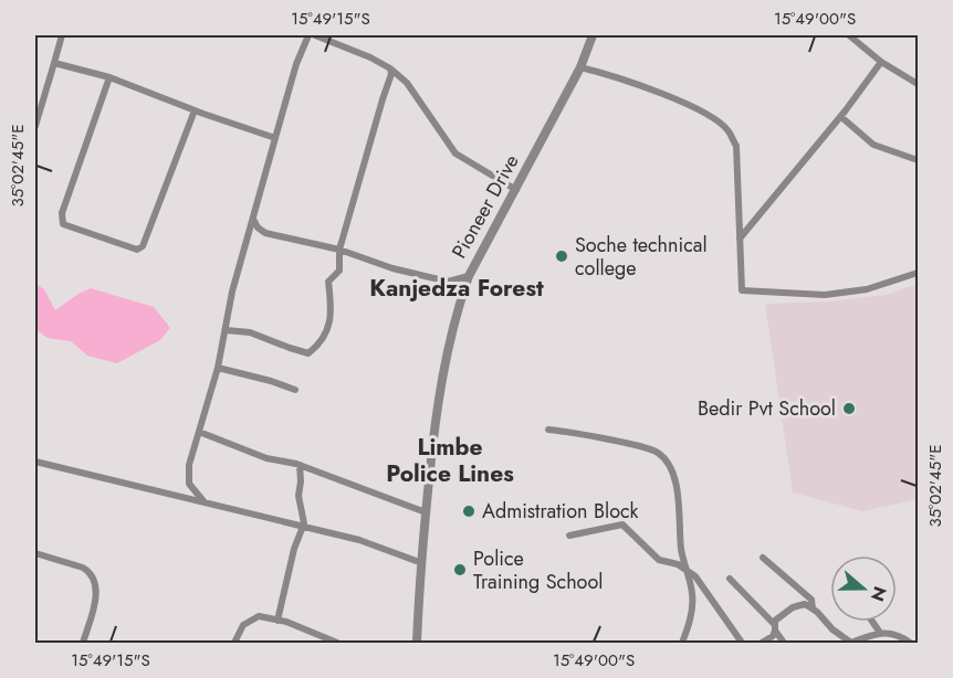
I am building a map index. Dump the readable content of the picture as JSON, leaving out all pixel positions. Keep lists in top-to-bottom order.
{
  "streets": {
    "street": ["Pioneer Drive"]
  },
  "districts": ["Kanjedza Forest", "Limbe Police Lines"],
  "places": [
    "Soche technical college",
    "Bedir Pvt School",
    "Admistration Block",
    "Police Training School"
  ],
  "north": "right",
  "coordinates": ["15°49'15\"S", "15°49'00\"S", "35°02'45\"E"]
}
